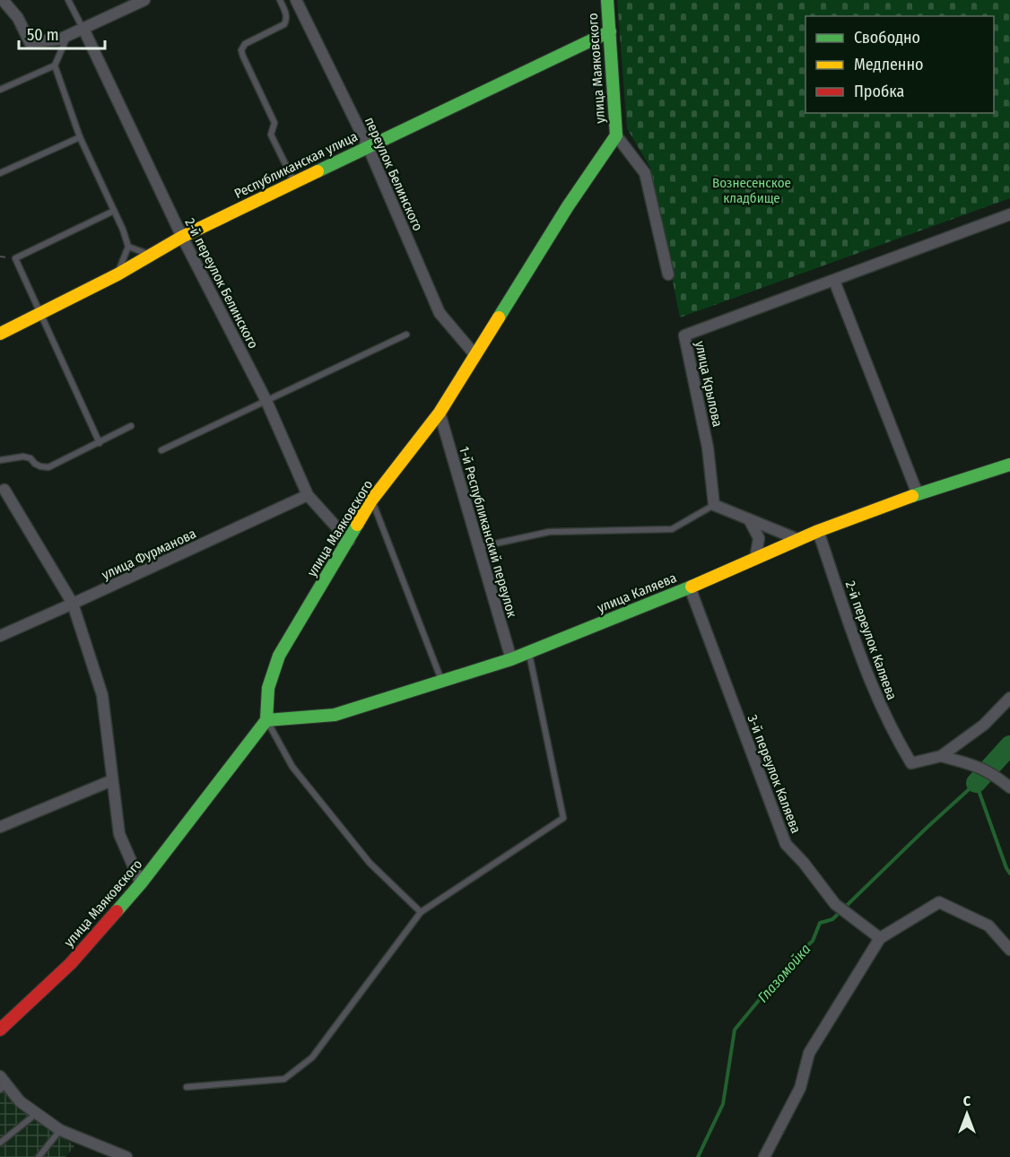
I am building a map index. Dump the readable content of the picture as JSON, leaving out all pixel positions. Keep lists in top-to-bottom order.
{
  "streets": {
    "street": [
      "улица Маяковского",
      "Республиканская улица",
      "переулок Белинского",
      "2-й переулок Белинского",
      "улица Крылова",
      "1-й Республиканский переулок",
      "улица Фурманова",
      "улица Каляева",
      "2-й переулок Каляева",
      "3-й переулок Каляева"
    ]
  },
  "crossings": [
    ["улица Маяковского", "Республиканская улица"],
    ["улица Маяковского", "переулок Белинского"],
    ["улица Маяковского", "2-й переулок Белинского"],
    ["улица Маяковского", "1-й Республиканский переулок"],
    ["улица Маяковского", "улица Каляева"],
    ["Республиканская улица", "переулок Белинского"],
    ["Республиканская улица", "2-й переулок Белинского"],
    ["2-й переулок Белинского", "улица Фурманова"],
    ["1-й Республиканский переулок", "улица Каляева"],
    ["улица Каляева", "2-й переулок Каляева"],
    ["улица Каляева", "3-й переулок Каляева"]
  ],
  "water": ["Глазомойка"],
  "parks": ["Вознесенское кладбище"],
  "legend": ["Свободно", "Медленно", "Пробка"],
  "scale_bar": "50 m",
  "north": "top"
}
